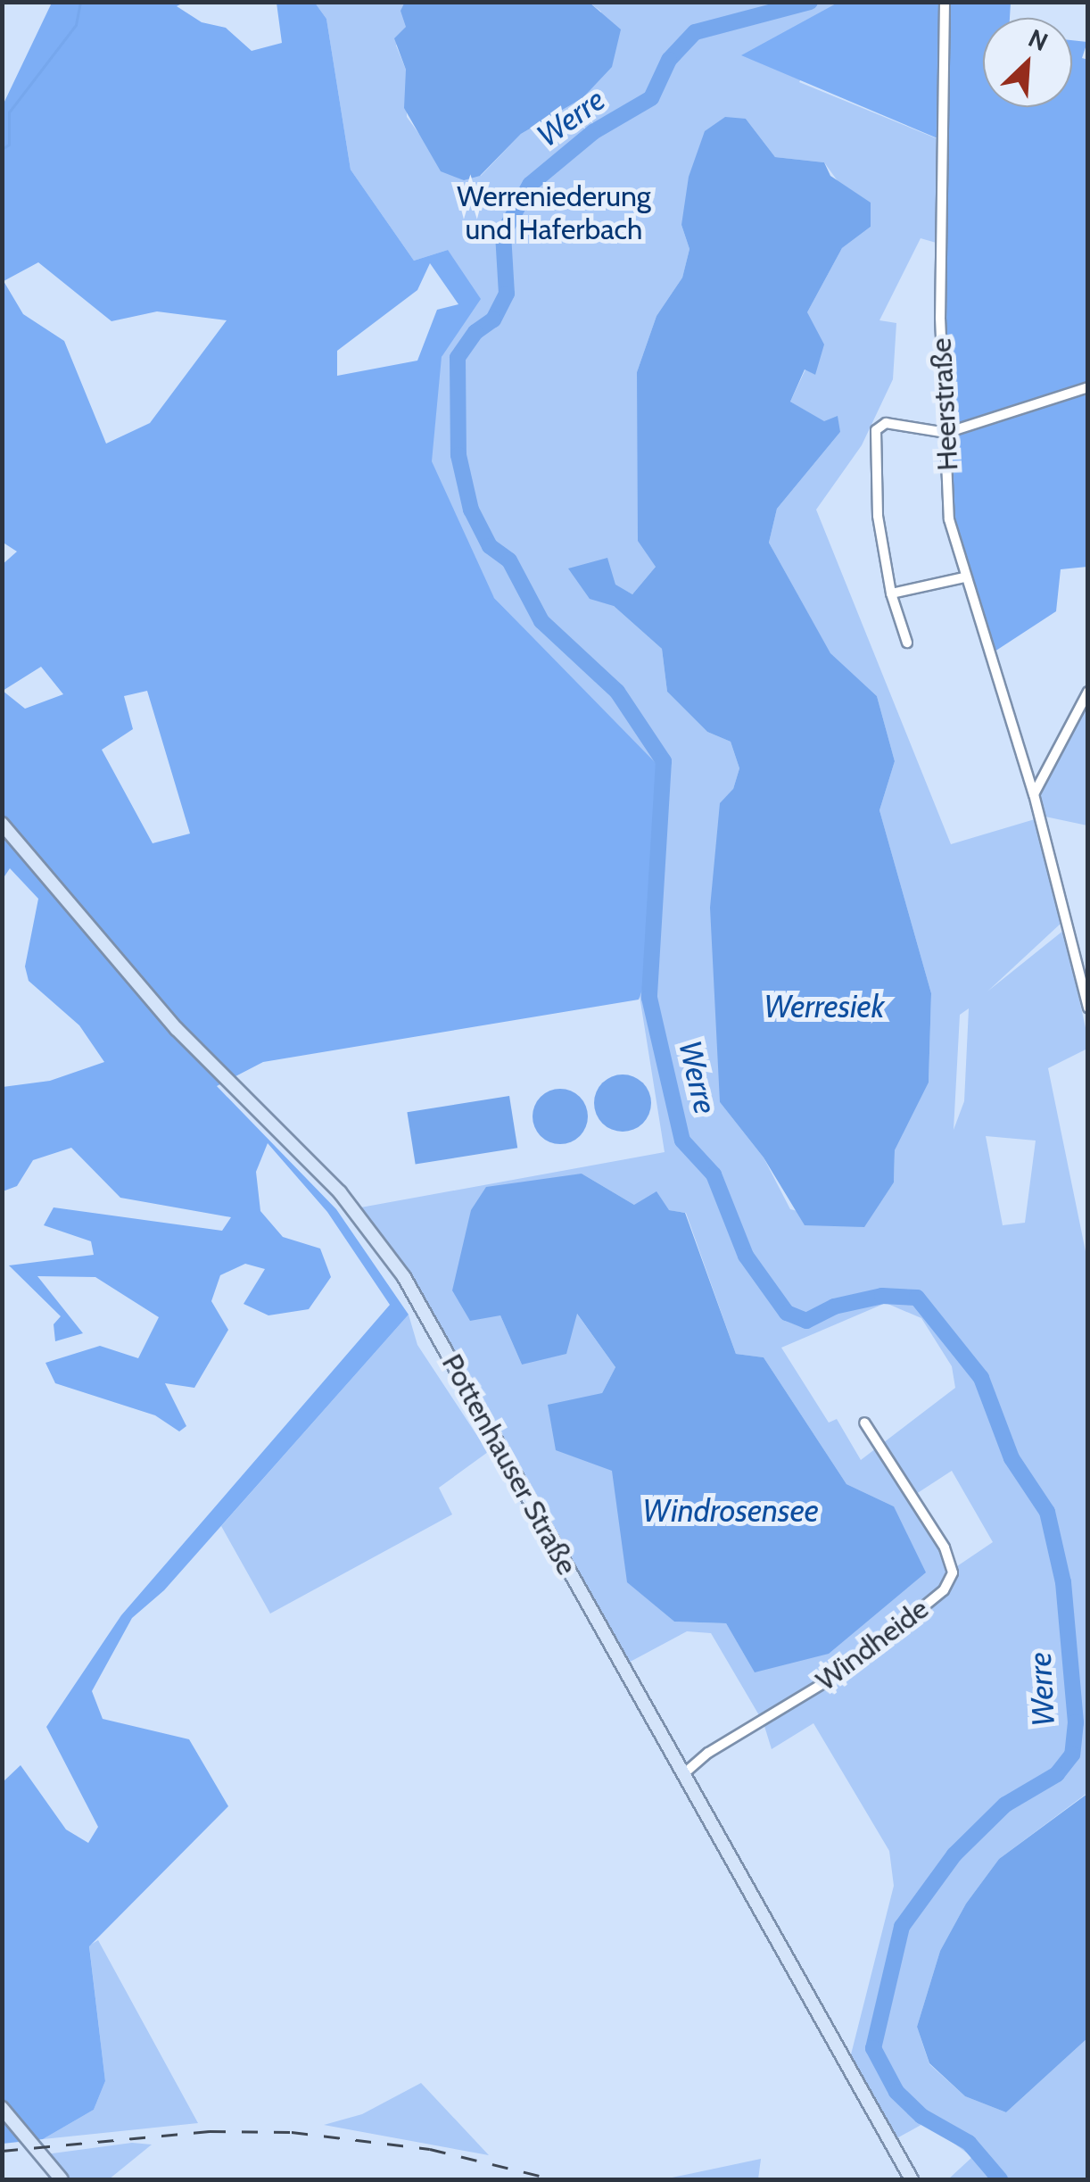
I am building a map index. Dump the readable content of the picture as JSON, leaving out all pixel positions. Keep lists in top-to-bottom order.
{
  "streets": {
    "street": ["Heerstraße", "Pottenhauser Straße", "Windheide"]
  },
  "crossings": [
    ["Pottenhauser Straße", "Windheide"]
  ],
  "water": ["Werre", "Werresiek", "Windrosensee"],
  "parks": ["Werreniederung und Haferbach"],
  "north": "top right"
}
